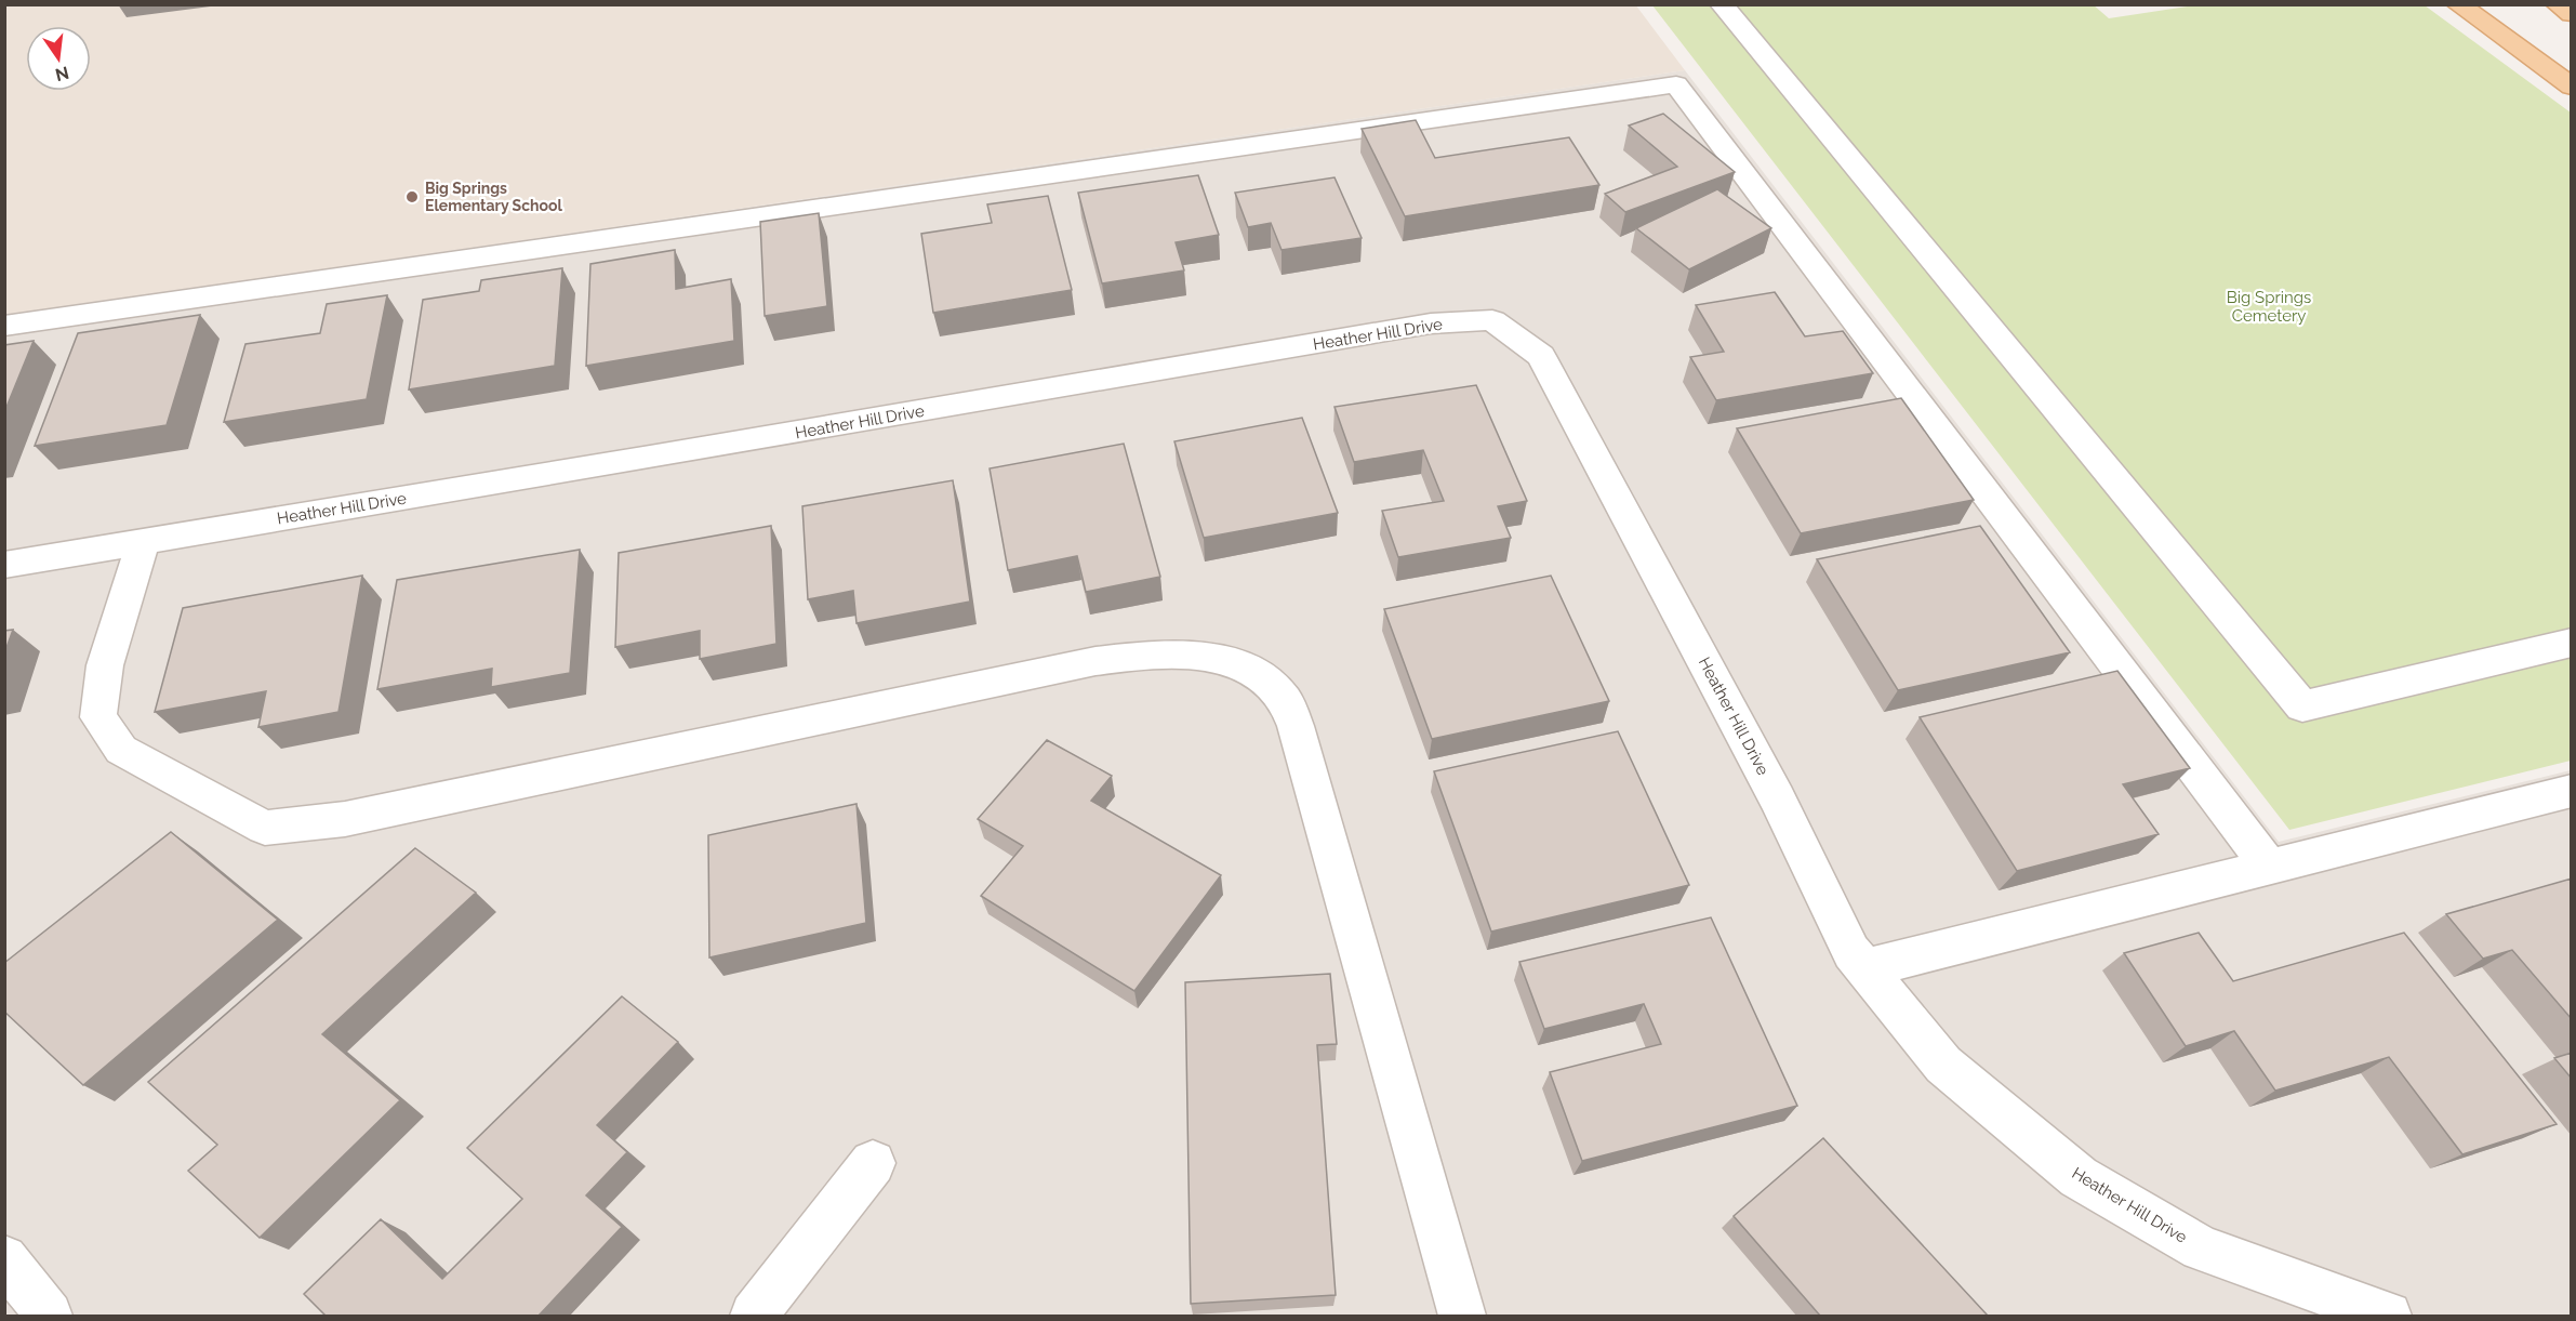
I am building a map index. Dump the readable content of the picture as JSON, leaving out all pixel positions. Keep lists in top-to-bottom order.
{
  "streets": {
    "street": ["Heather Hill Drive"]
  },
  "parks": ["Big Springs Cemetery"],
  "places": ["Big Springs Elementary School"],
  "north": "bottom"
}
